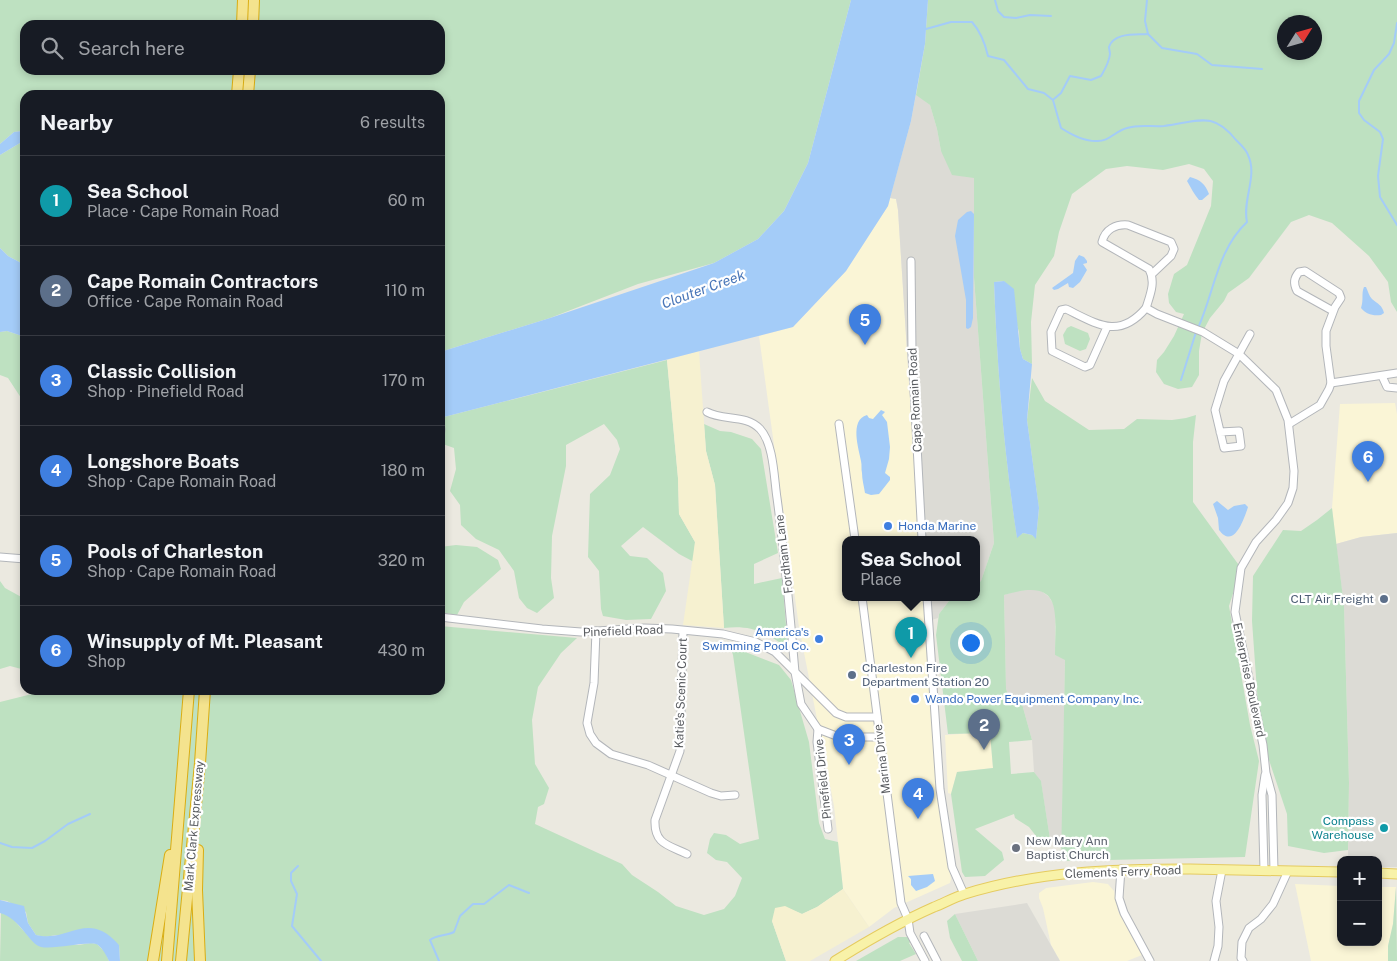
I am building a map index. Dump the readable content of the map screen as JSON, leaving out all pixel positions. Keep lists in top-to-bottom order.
{
  "streets": {
    "highway": ["Mark Clark Expressway"],
    "main road": ["Clements Ferry Road"],
    "street": [
      "Cape Romain Road",
      "Fordham Lane",
      "Pinefield Road",
      "Enterprise Boulevard",
      "Katie's Scenic Court",
      "Marina Drive",
      "Pinefield Drive"
    ]
  },
  "crossings": [
    ["Fordham Lane", "Pinefield Road"],
    ["Pinefield Road", "Katie's Scenic Court"],
    ["Pinefield Road", "Marina Drive"],
    ["Enterprise Boulevard", "Clements Ferry Road"],
    ["Marina Drive", "Clements Ferry Road"]
  ],
  "water": ["Clouter Creek"],
  "places": [
    "Honda Marine",
    "CLT Air Freight",
    "America's Swimming Pool Co.",
    "Charleston Fire Department Station 20",
    "Wando Power Equipment Company Inc.",
    "Compass Warehouse",
    "New Mary Ann Baptist Church"
  ],
  "north": "top right",
  "page": {
    "search": "Search here",
    "heading": ["Nearby", "6 results"],
    "list": [
      {
        "mark": "1",
        "name": "Sea School",
        "note": "Place · Cape Romain Road",
        "value": "60 m"
      },
      {
        "mark": "2",
        "name": "Cape Romain Contractors",
        "note": "Office · Cape Romain Road",
        "value": "110 m"
      },
      {
        "mark": "3",
        "name": "Classic Collision",
        "note": "Shop · Pinefield Road",
        "value": "170 m"
      },
      {
        "mark": "4",
        "name": "Longshore Boats",
        "note": "Shop · Cape Romain Road",
        "value": "180 m"
      },
      {
        "mark": "5",
        "name": "Pools of Charleston",
        "note": "Shop · Cape Romain Road",
        "value": "320 m"
      },
      {
        "mark": "6",
        "name": "Winsupply of Mt. Pleasant",
        "note": "Shop",
        "value": "430 m"
      }
    ],
    "pins": [
      "5",
      "6",
      "1",
      "2",
      "3",
      "4"
    ],
    "popup": ["Sea School", "Place"],
    "map_buttons": ["+", "−"]
  }
}
